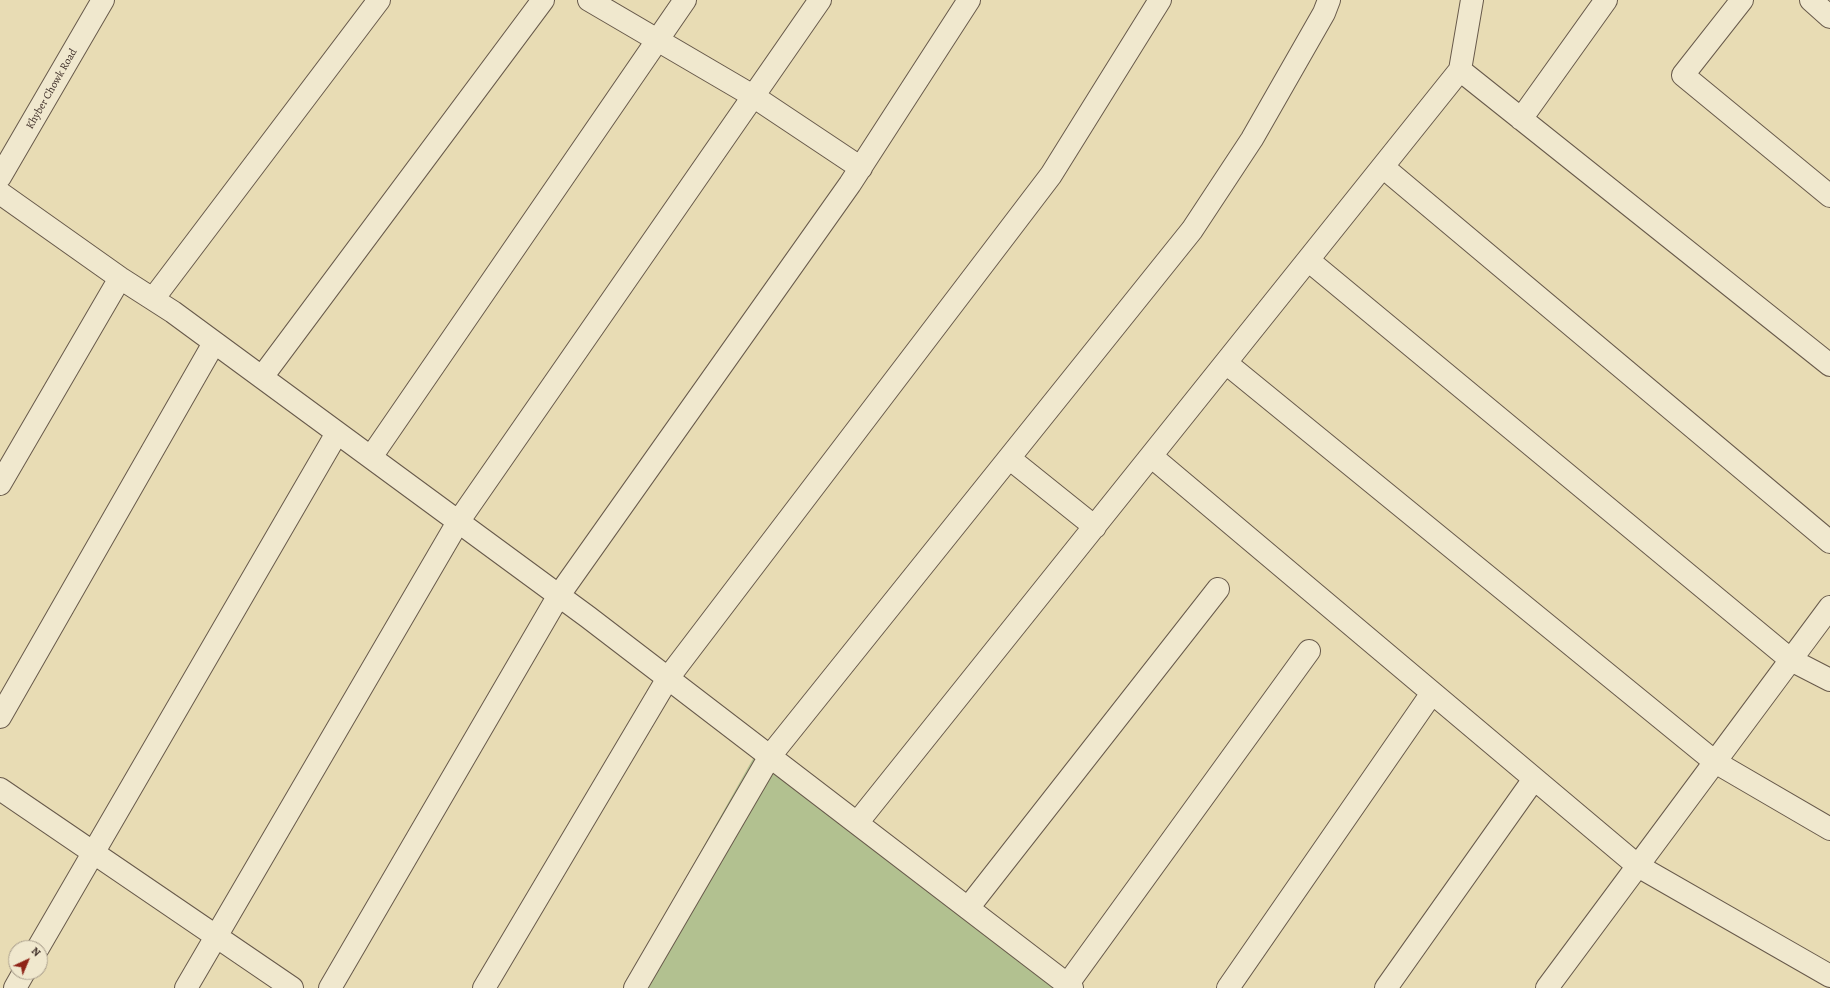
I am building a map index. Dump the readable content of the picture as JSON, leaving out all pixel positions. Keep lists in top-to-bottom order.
{
  "streets": {
    "street": ["Khyber Chowk Road"]
  },
  "north": "top right"
}
